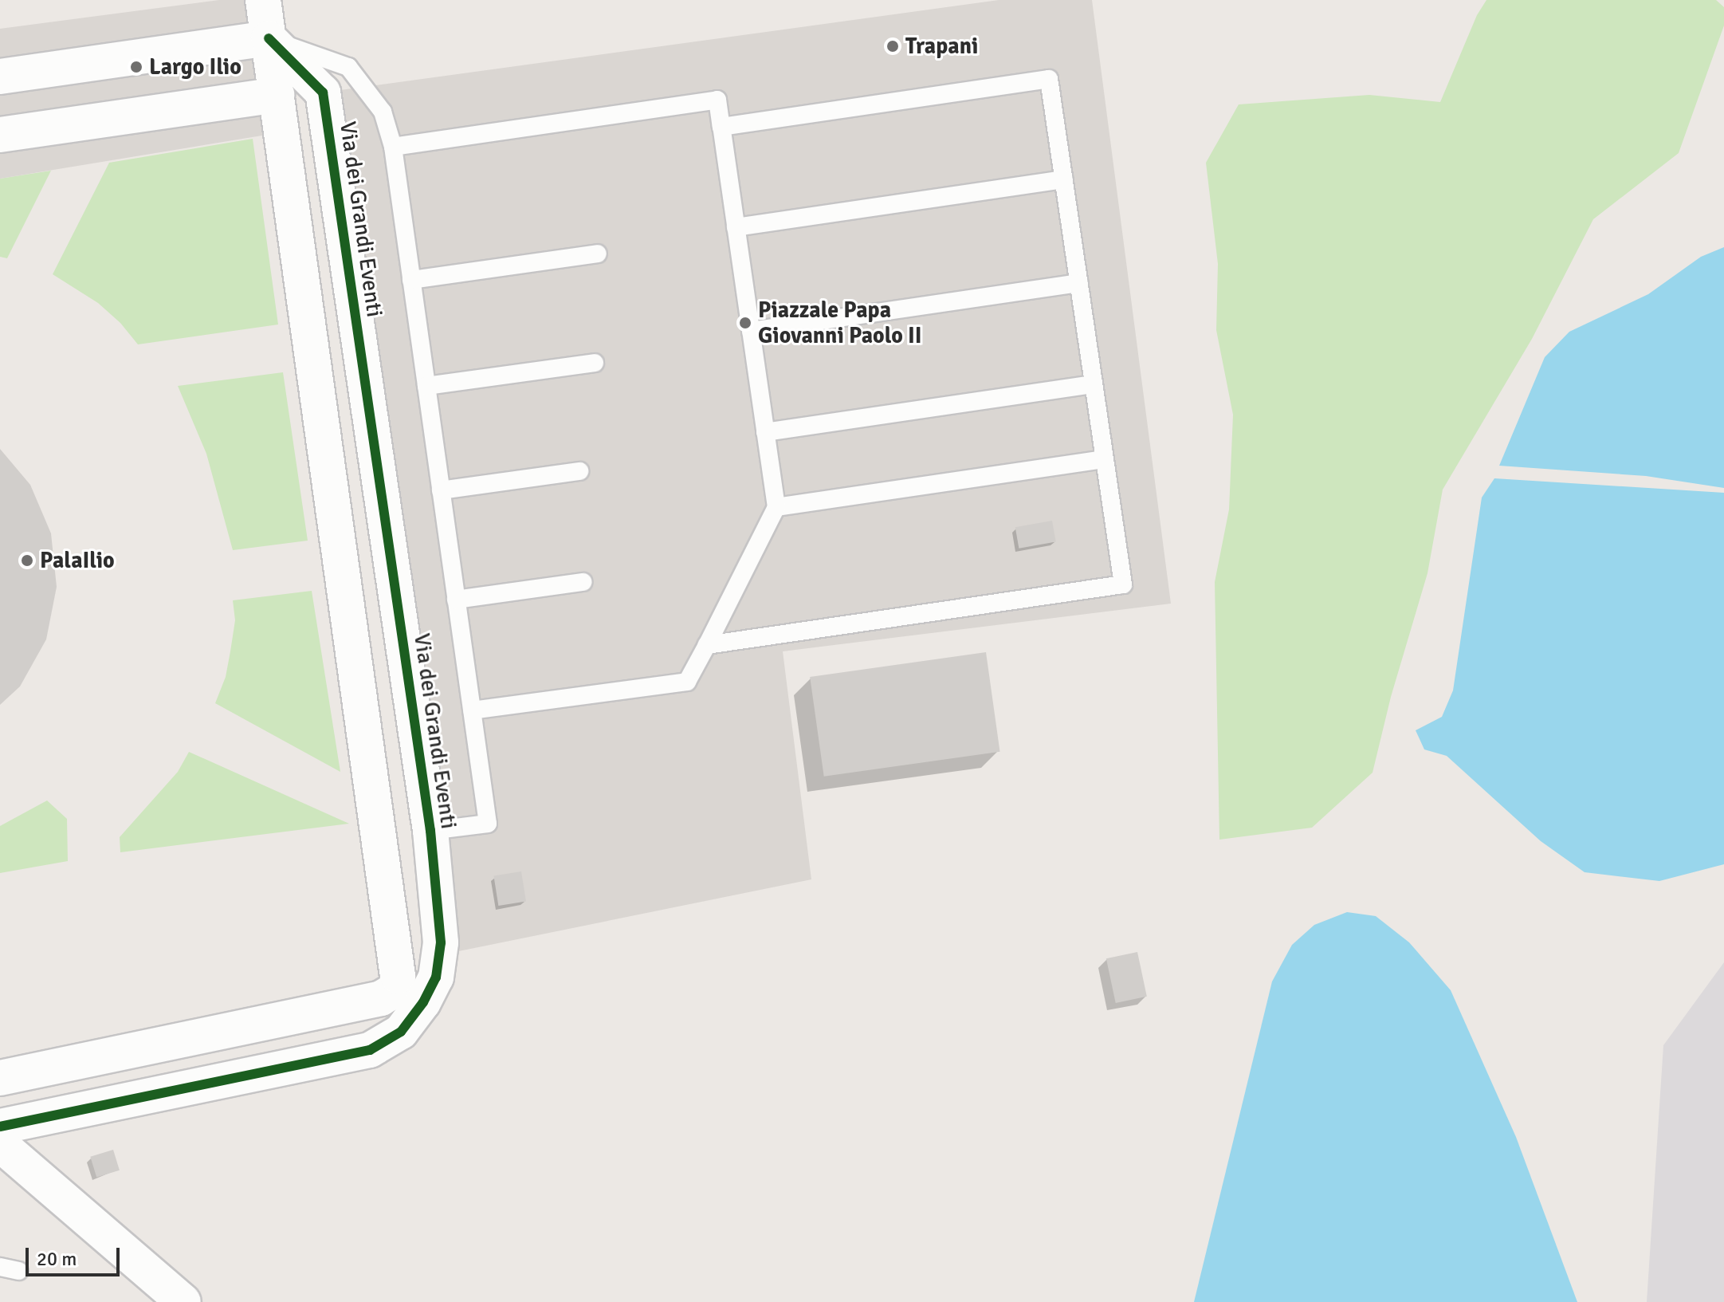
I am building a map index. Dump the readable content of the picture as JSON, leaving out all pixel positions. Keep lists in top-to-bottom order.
{
  "streets": {
    "street": ["Via dei Grandi Eventi"]
  },
  "places": [
    "Trapani",
    "Largo Ilio",
    "Piazzale Papa Giovanni Paolo II",
    "PalaIlio"
  ],
  "scale_bar": "20 m"
}
